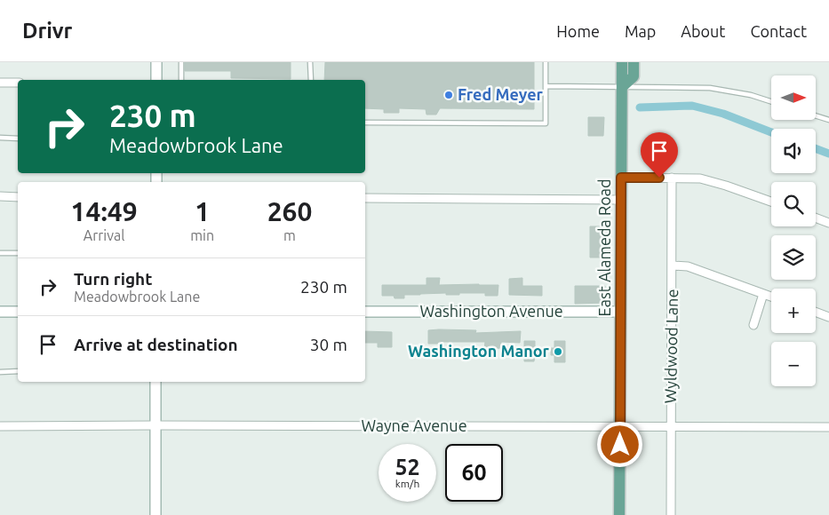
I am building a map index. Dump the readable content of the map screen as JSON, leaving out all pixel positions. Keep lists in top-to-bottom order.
{
  "streets": {
    "main road": ["East Alameda Road"],
    "street": ["Washington Avenue", "Wyldwood Lane", "Wayne Avenue"]
  },
  "crossings": [
    ["East Alameda Road", "Washington Avenue"],
    ["East Alameda Road", "Wayne Avenue"],
    ["Wyldwood Lane", "Wayne Avenue"]
  ],
  "places": ["Fred Meyer", "Washington Manor"],
  "north": "right",
  "page": {
    "header": "Drivr",
    "nav": [
      "Home",
      "Map",
      "About",
      "Contact"
    ],
    "map_buttons": ["+", "−"],
    "turn": ["230 m", "Meadowbrook Lane"],
    "eta": [
      "14:49",
      "Arrival",
      "1",
      "min",
      "260",
      "m"
    ],
    "list": [
      {
        "name": "Turn right",
        "note": "Meadowbrook Lane",
        "value": "230 m"
      },
      {
        "name": "Arrive at destination",
        "value": "30 m"
      }
    ],
    "speed": "52 km/h",
    "limit": "60"
  }
}
